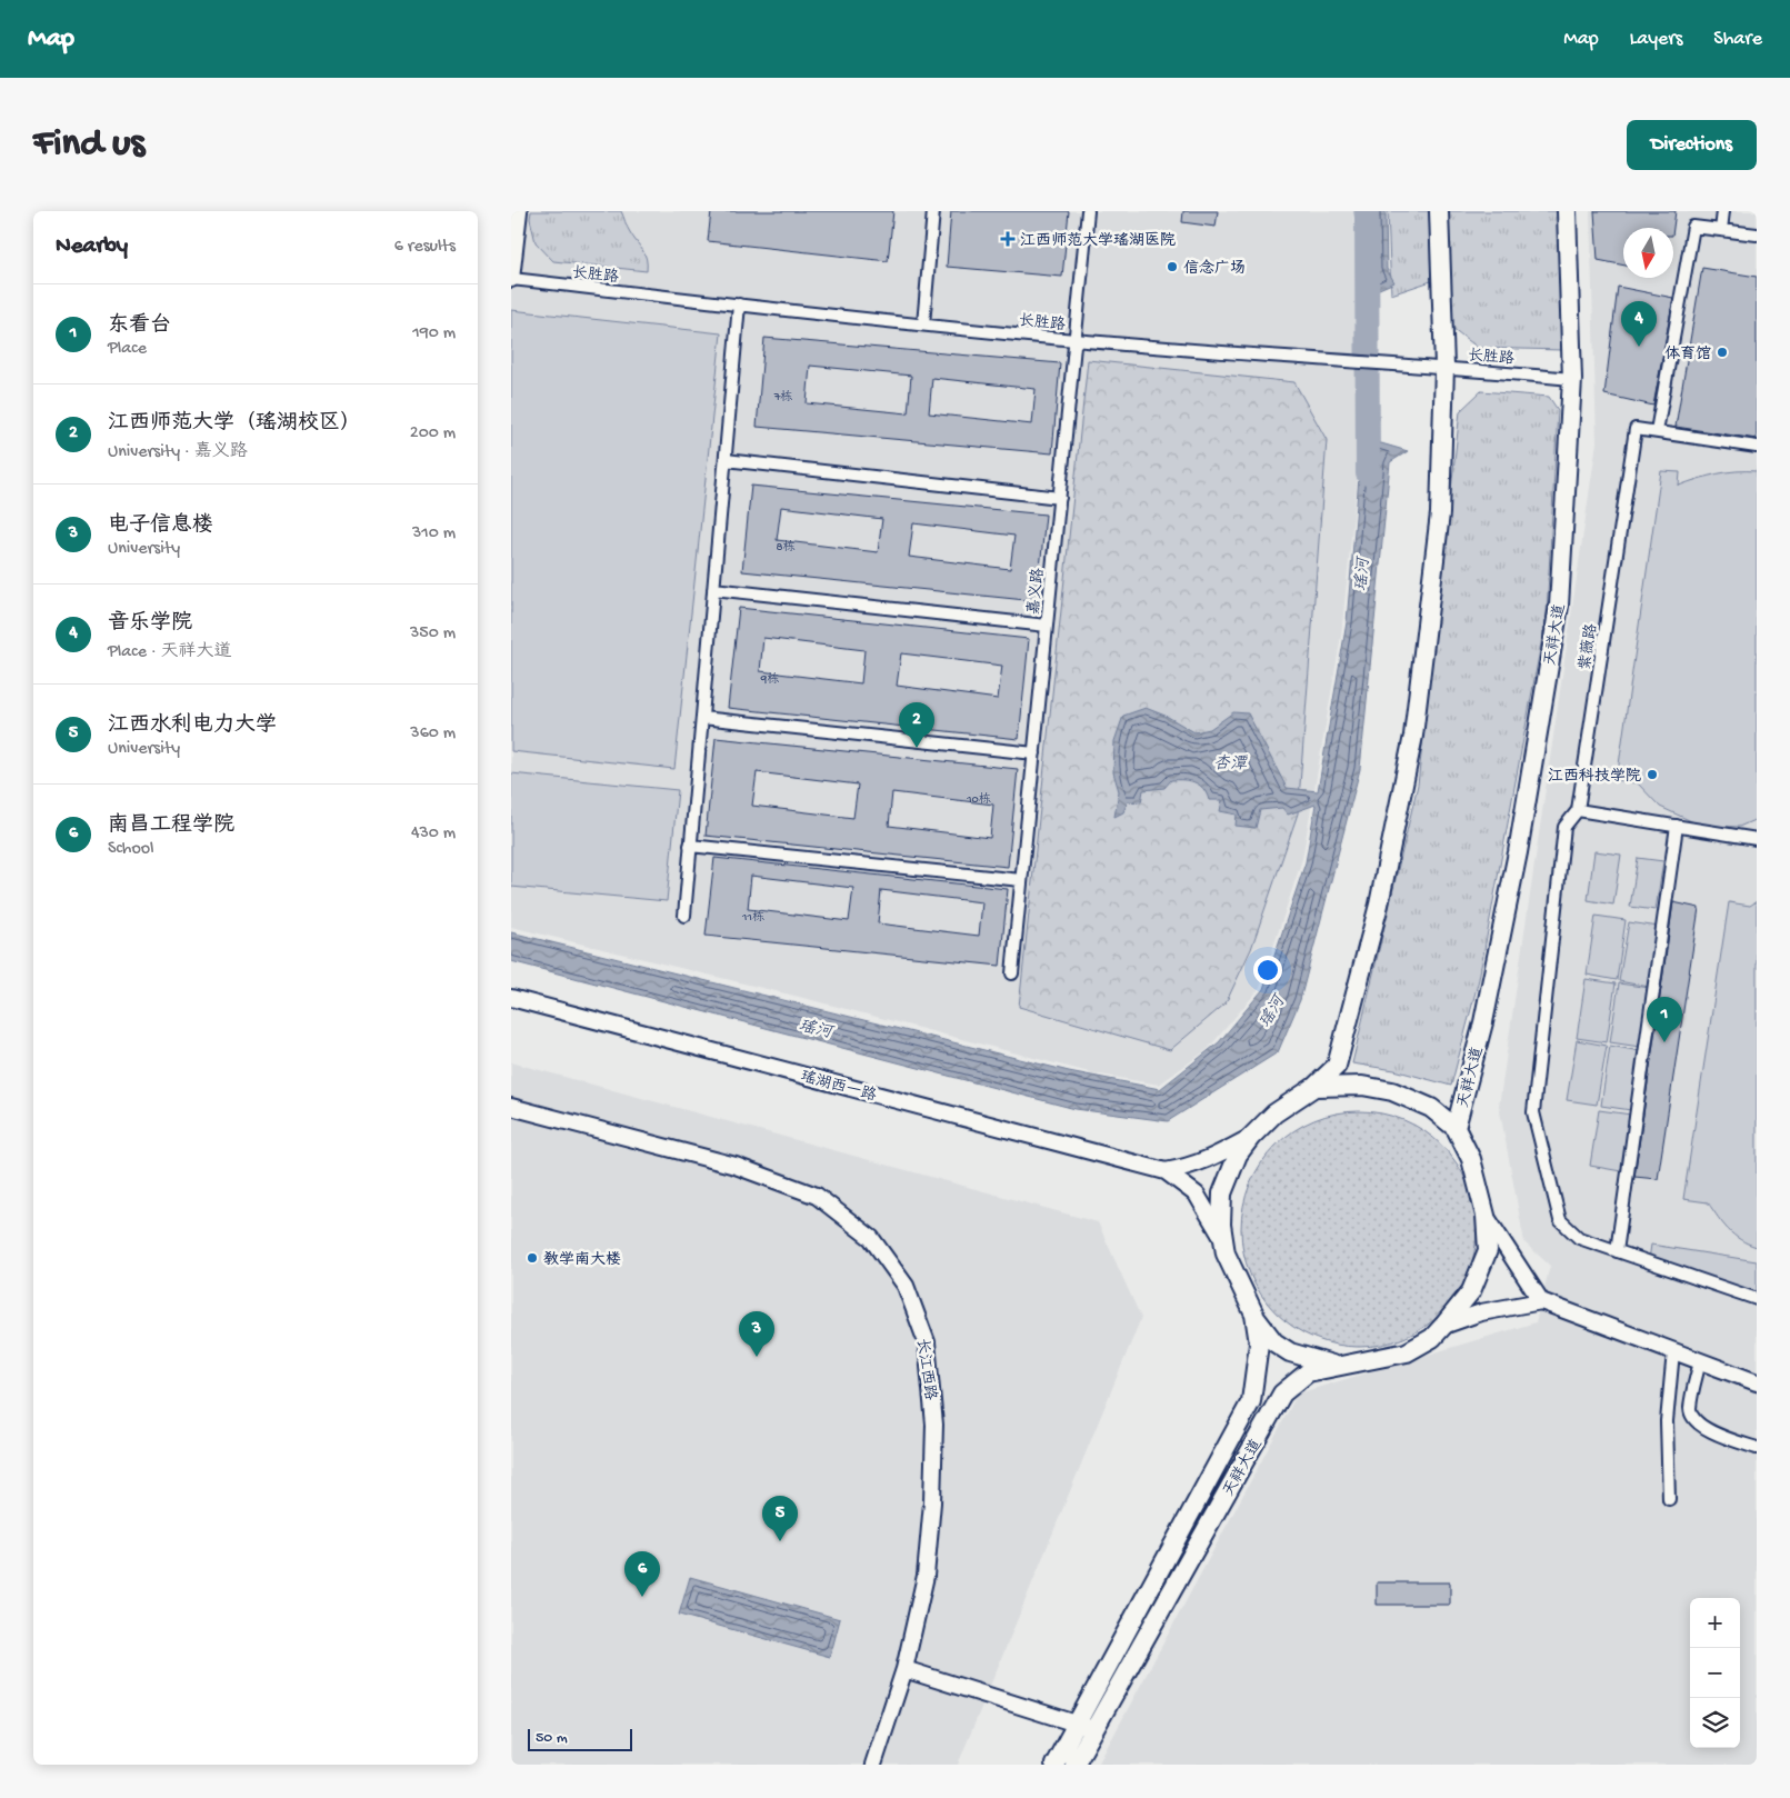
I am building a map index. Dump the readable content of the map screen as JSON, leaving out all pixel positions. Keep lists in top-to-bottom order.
{
  "streets": {
    "main road": ["天祥大道"],
    "street": [
      "长胜路",
      "嘉义路",
      "紫薇路",
      "瑶湖西一路",
      "长江西路"
    ]
  },
  "crossings": [
    ["长胜路", "嘉义路"],
    ["长胜路", "天祥大道"]
  ],
  "water": ["瑶河", "杏潭"],
  "places": {
    "health": ["江西师范大学瑶湖医院"],
    "other": [
      "信念广场",
      "体育馆",
      "江西科技学院",
      "教学南大楼"
    ]
  },
  "house_numbers": [
    "7栋",
    "8栋",
    "9栋",
    "10栋",
    "11栋"
  ],
  "scale_bar": "50 m",
  "north": "bottom",
  "page": {
    "header": "Map",
    "nav": ["Map", "Layers", "Share"],
    "buttons": "Directions",
    "title": "Find us",
    "heading": ["Nearby", "6 results"],
    "list": [
      {
        "mark": "1",
        "name": "东看台",
        "note": "Place",
        "value": "190 m"
      },
      {
        "mark": "2",
        "name": "江西师范大学（瑶湖校区）",
        "note": "University · 嘉义路",
        "value": "200 m"
      },
      {
        "mark": "3",
        "name": "电子信息楼",
        "note": "University",
        "value": "310 m"
      },
      {
        "mark": "4",
        "name": "音乐学院",
        "note": "Place · 天祥大道",
        "value": "350 m"
      },
      {
        "mark": "5",
        "name": "江西水利电力大学",
        "note": "University",
        "value": "360 m"
      },
      {
        "mark": "6",
        "name": "南昌工程学院",
        "note": "School",
        "value": "430 m"
      }
    ],
    "pins": [
      "4",
      "2",
      "1",
      "3",
      "5",
      "6"
    ],
    "map_buttons": ["+", "−"],
    "scale": "50 m"
  }
}
